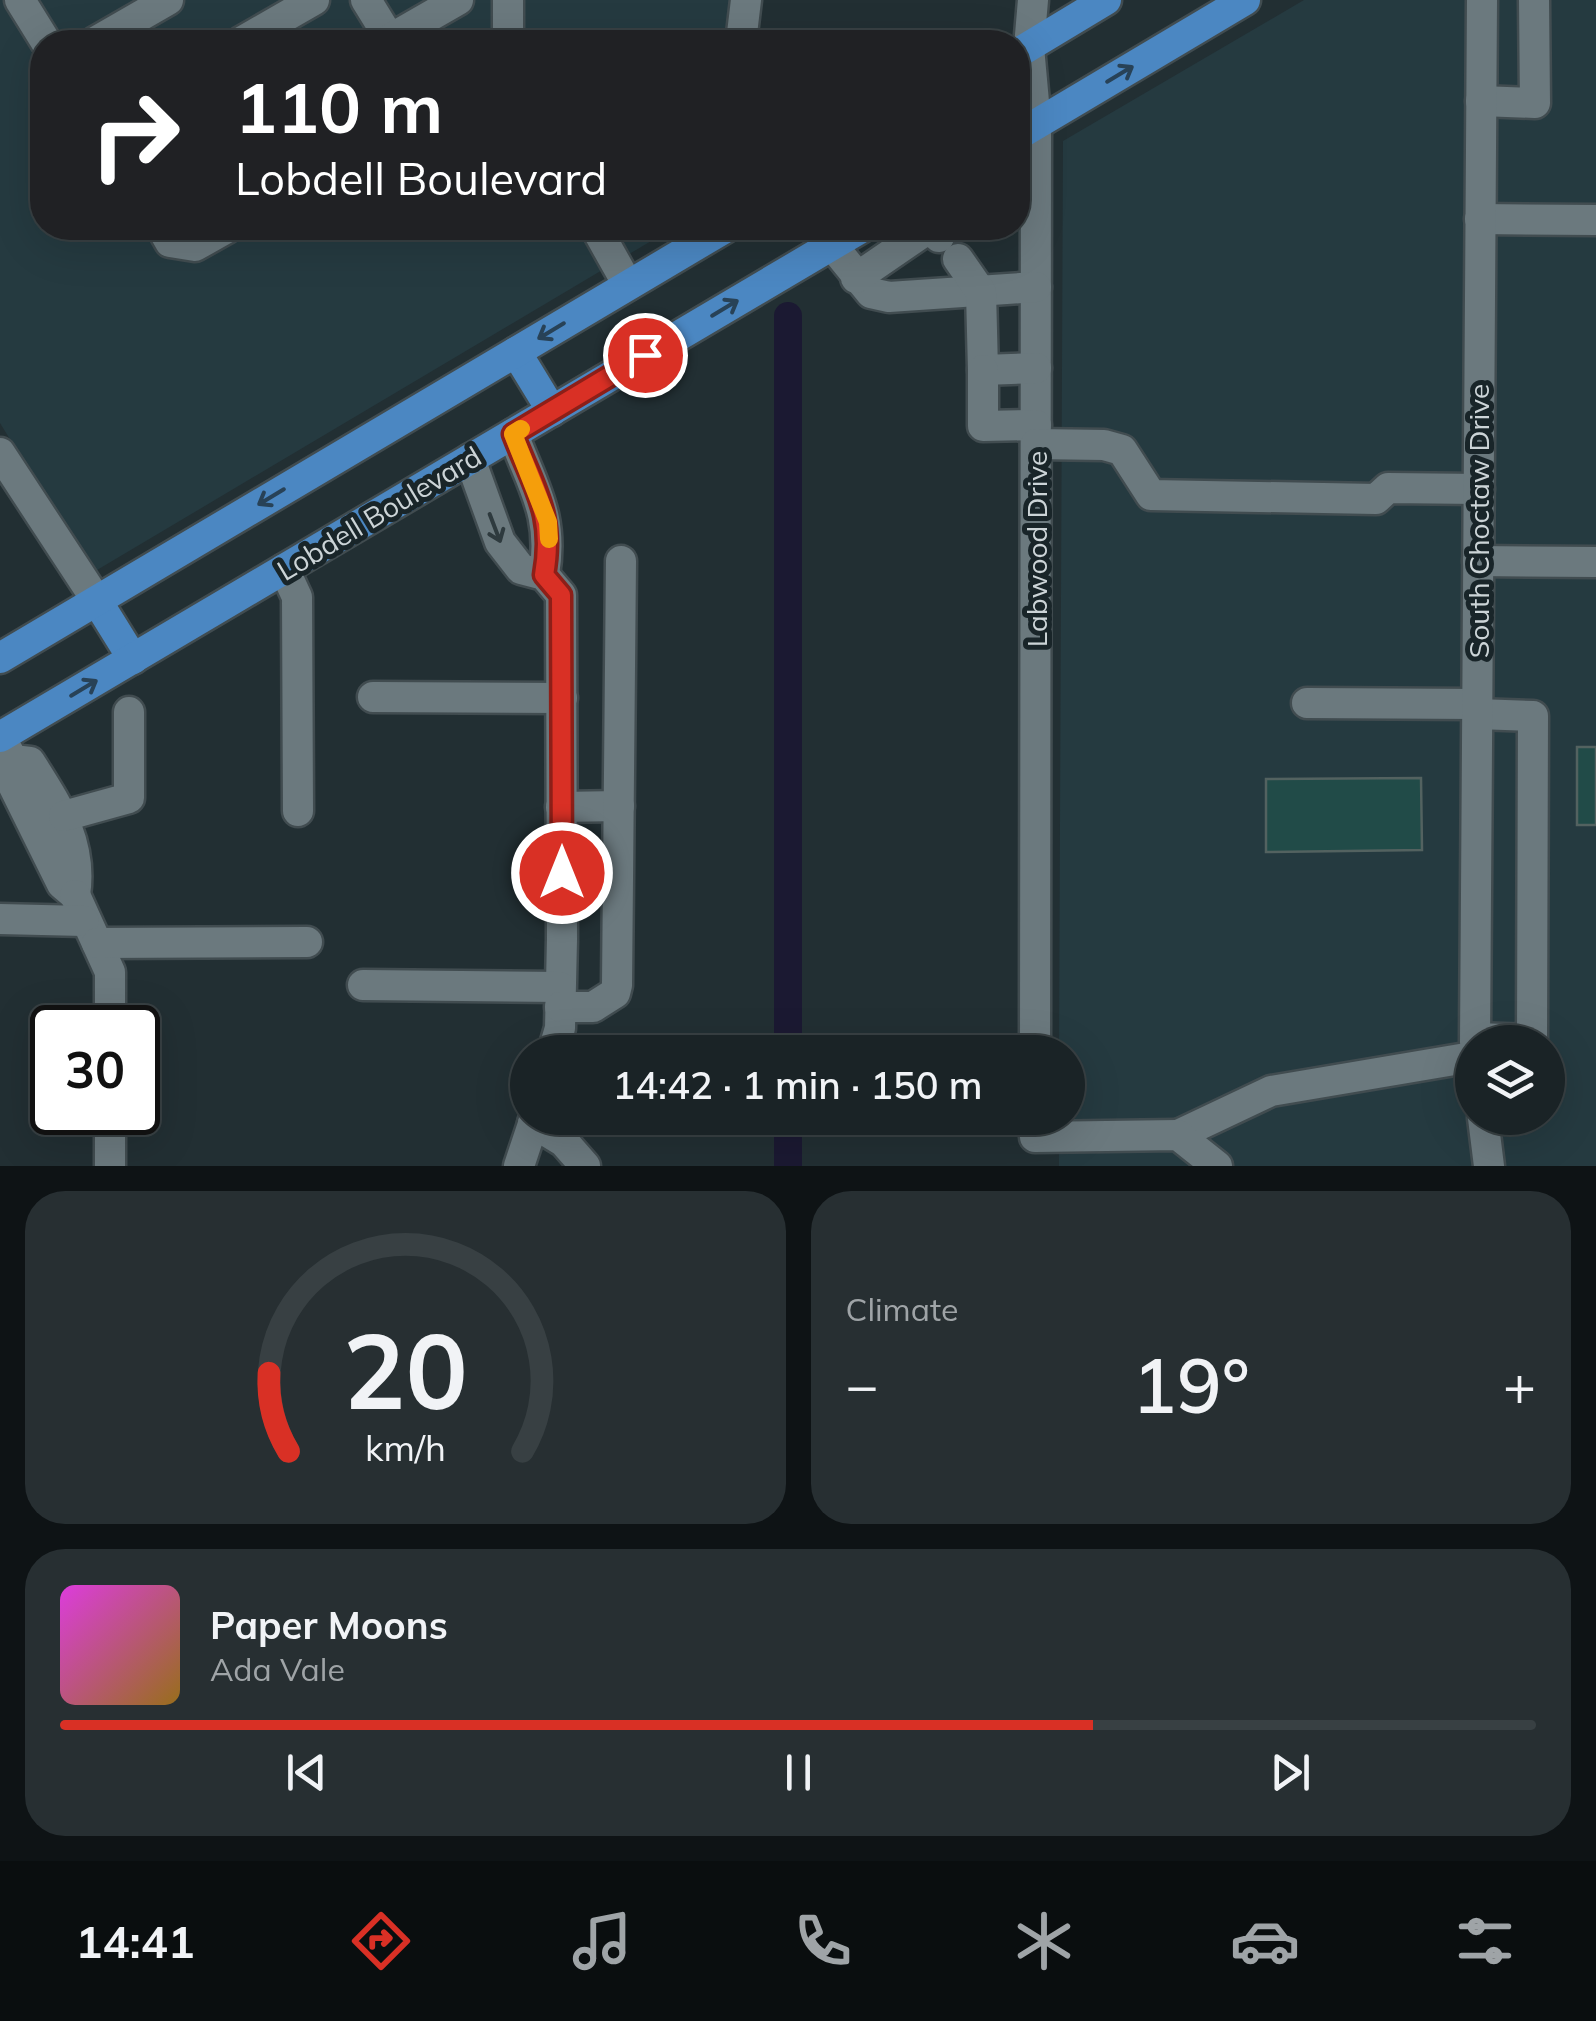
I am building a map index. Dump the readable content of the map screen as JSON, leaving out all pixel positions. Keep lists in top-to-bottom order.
{
  "streets": {
    "main road": ["Lobdell Boulevard"],
    "street": ["South Choctaw Drive", "Labwood Drive"]
  },
  "page": {
    "turn": ["110 m", "Lobdell Boulevard"],
    "limit": "30",
    "trip": "14:42 · 1 min · 150 m",
    "tile": "Climate",
    "heat": ["−", "19°", "+"],
    "song": ["Paper Moons", "Ada Vale"],
    "tabs": "14:41",
    "gauge": ["20", "km/h"]
  }
}
